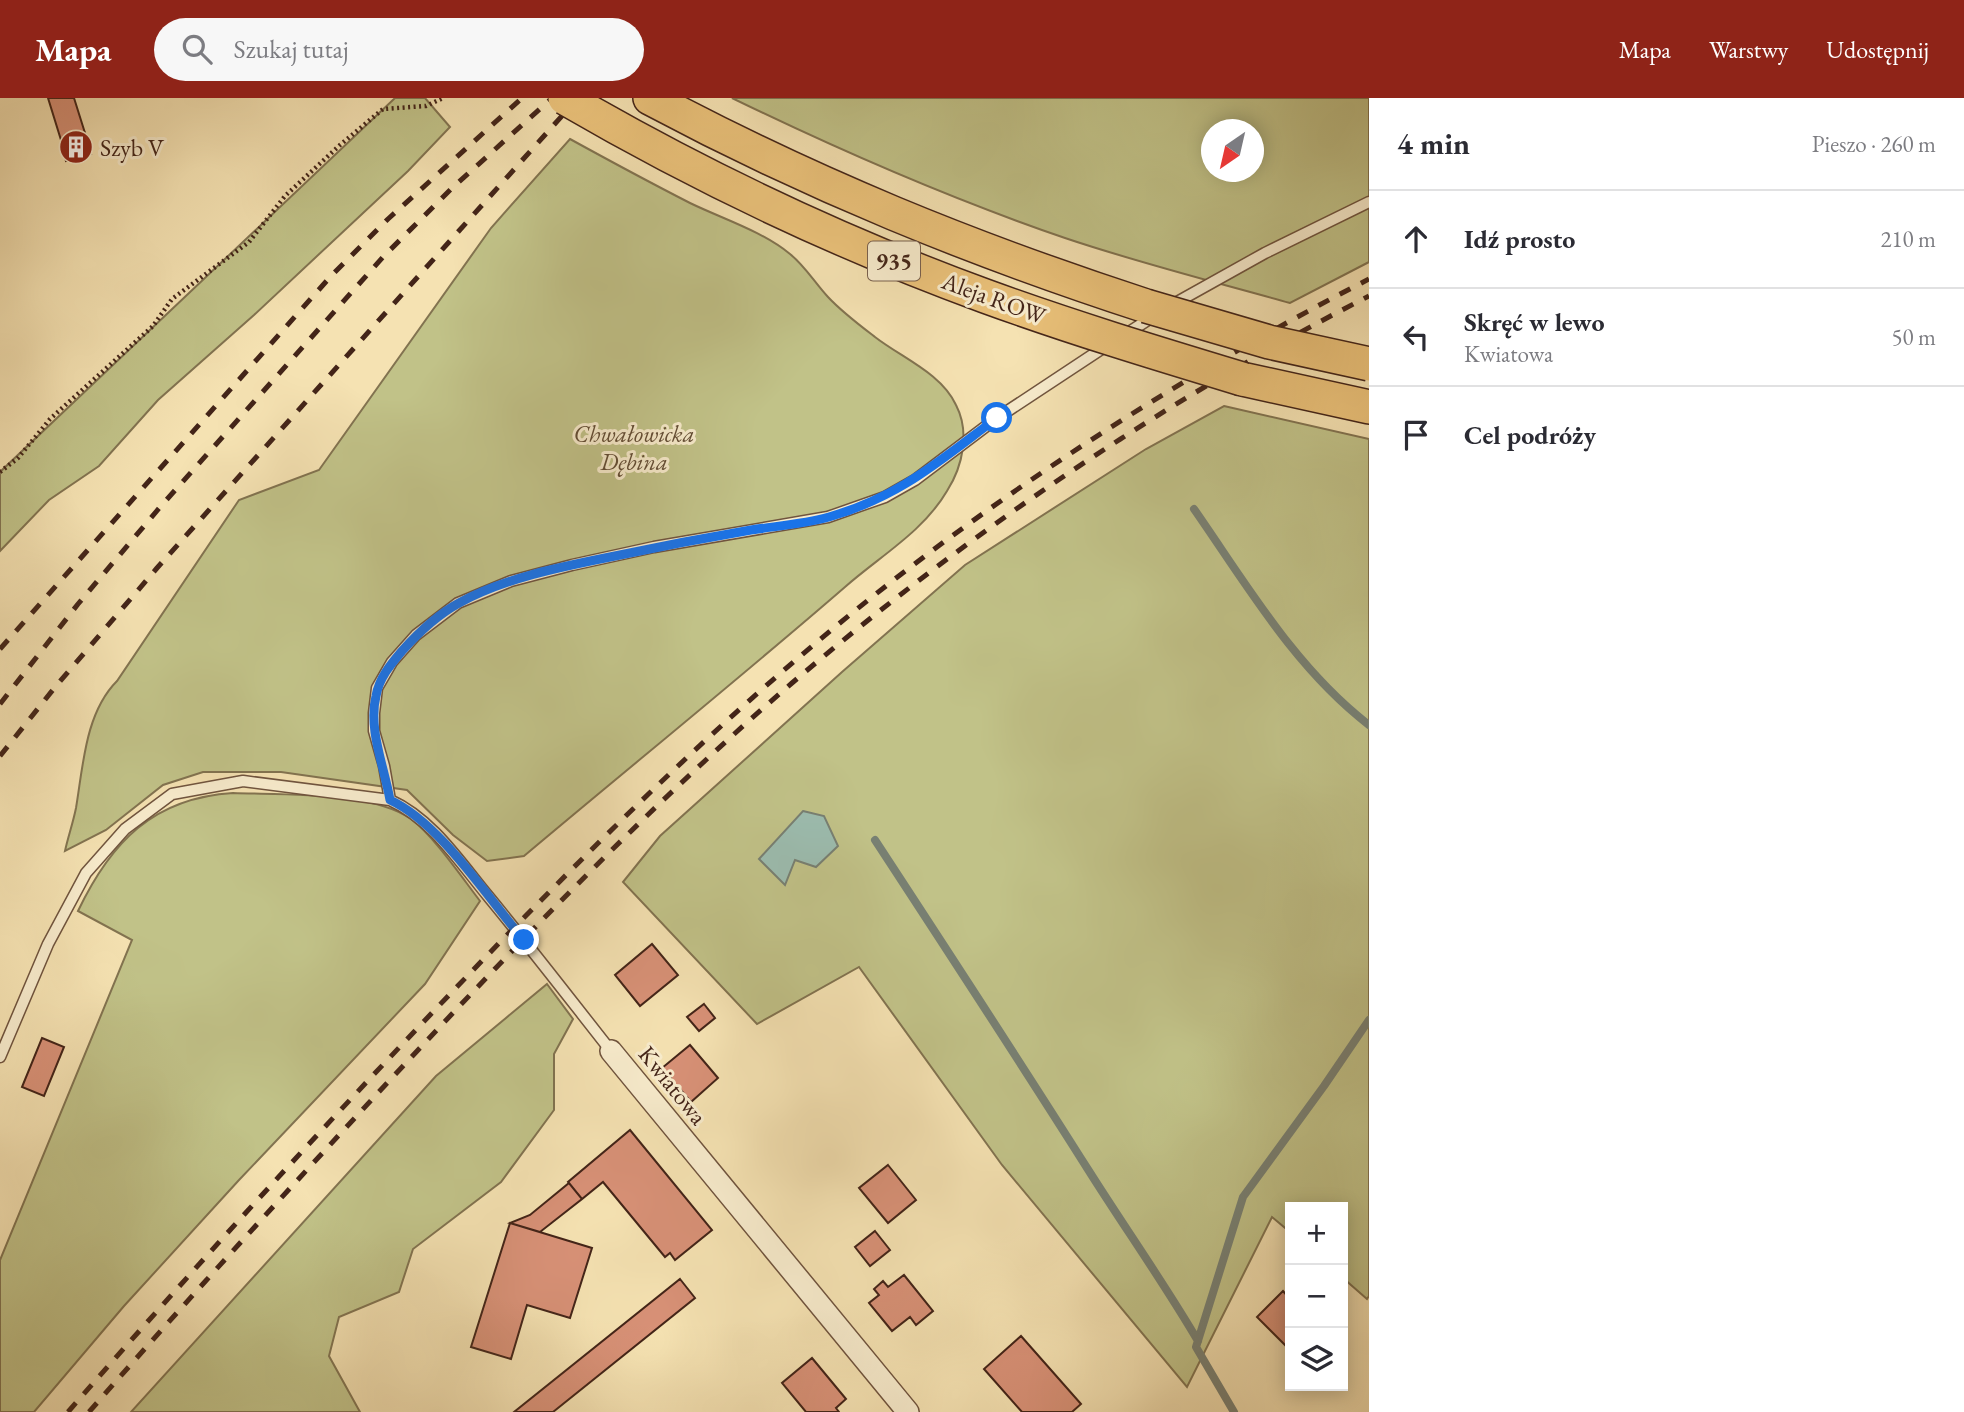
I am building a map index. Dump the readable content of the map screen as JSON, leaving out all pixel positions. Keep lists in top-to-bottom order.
{
  "streets": {
    "main road": ["935", "Aleja ROW"],
    "street": ["Kwiatowa"]
  },
  "parks": ["Chwałowicka Dębina"],
  "places": {
    "building": ["Szyb V"]
  },
  "north": "bottom left",
  "page": {
    "header": "Mapa",
    "search": "Szukaj tutaj",
    "nav": ["Mapa", "Warstwy", "Udostępnij"],
    "heading": ["4 min", "Pieszo · 260 m"],
    "list": [
      ["Idź prosto", "210 m"],
      ["Skręć w lewo", "Kwiatowa", "50 m"],
      "Cel podróży"
    ],
    "map_buttons": ["+", "−"]
  }
}
